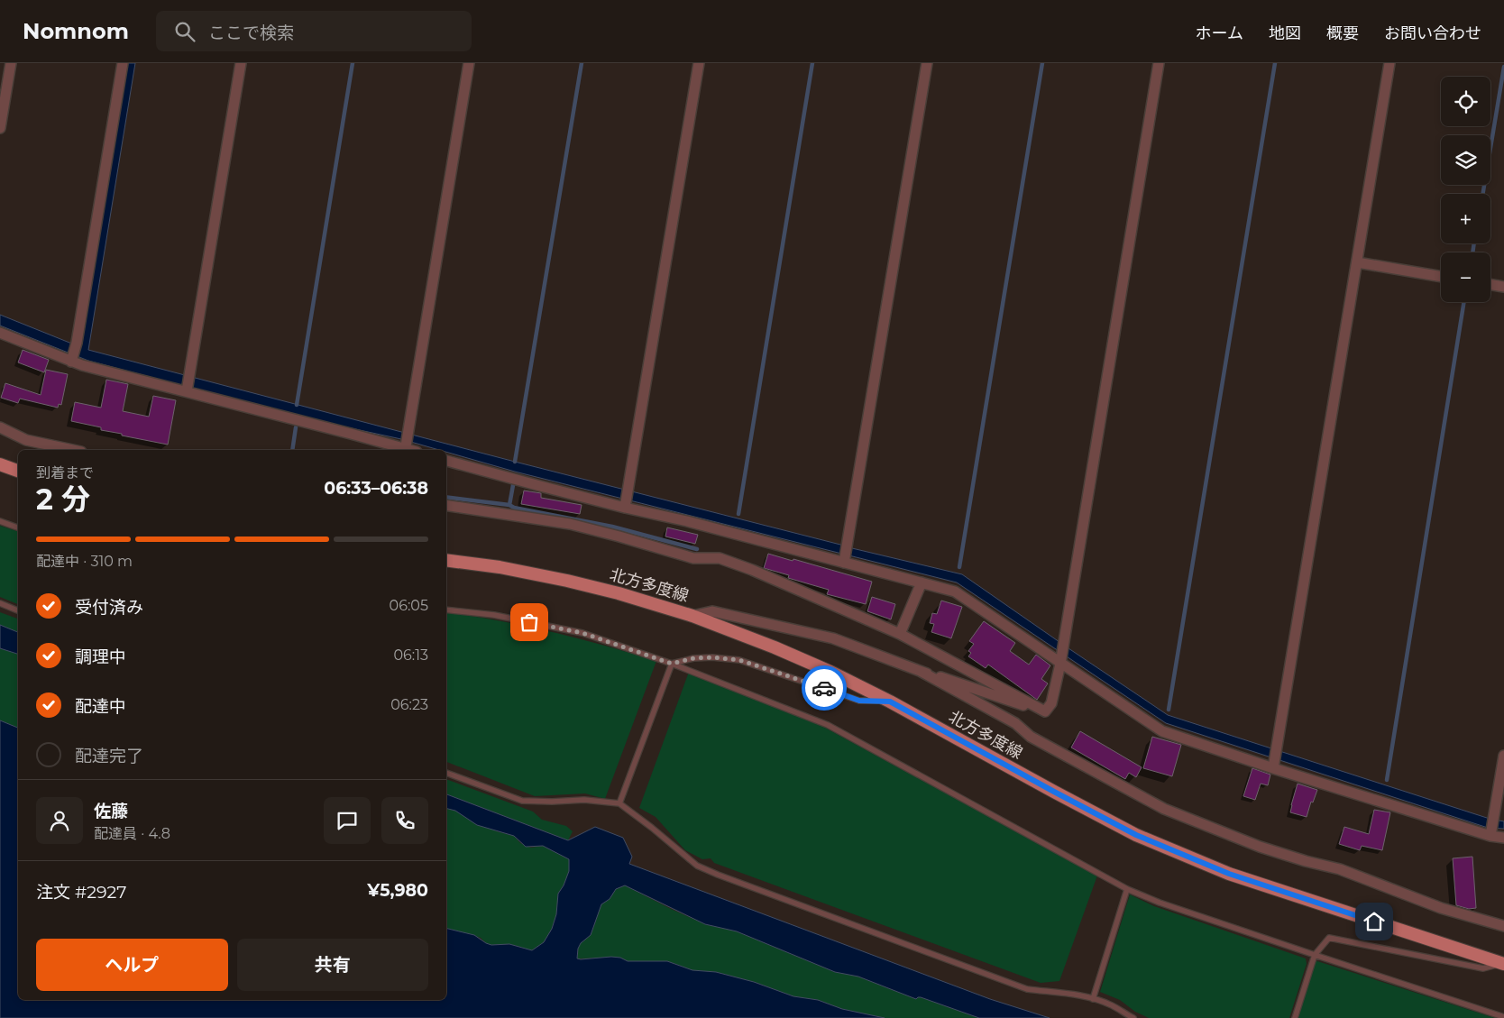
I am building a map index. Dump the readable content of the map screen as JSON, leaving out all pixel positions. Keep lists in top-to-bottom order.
{
  "streets": {
    "main road": ["北方多度線"]
  },
  "page": {
    "header": "Nomnom",
    "search": "ここで検索",
    "nav": [
      "ホーム",
      "地図",
      "概要",
      "お問い合わせ"
    ],
    "map_buttons": ["+", "−"],
    "heading": ["2 分", "到着まで", "06:33–06:38"],
    "panel": [
      "佐藤",
      "配達員 · 4.8",
      "注文 #2927",
      "¥5,980"
    ],
    "bar": "配達中 · 310 m",
    "list": [
      ["受付済み", "06:05"],
      ["調理中", "06:13"],
      ["配達中", "06:23"],
      "配達完了"
    ],
    "buttons": ["ヘルプ", "共有"]
  }
}
